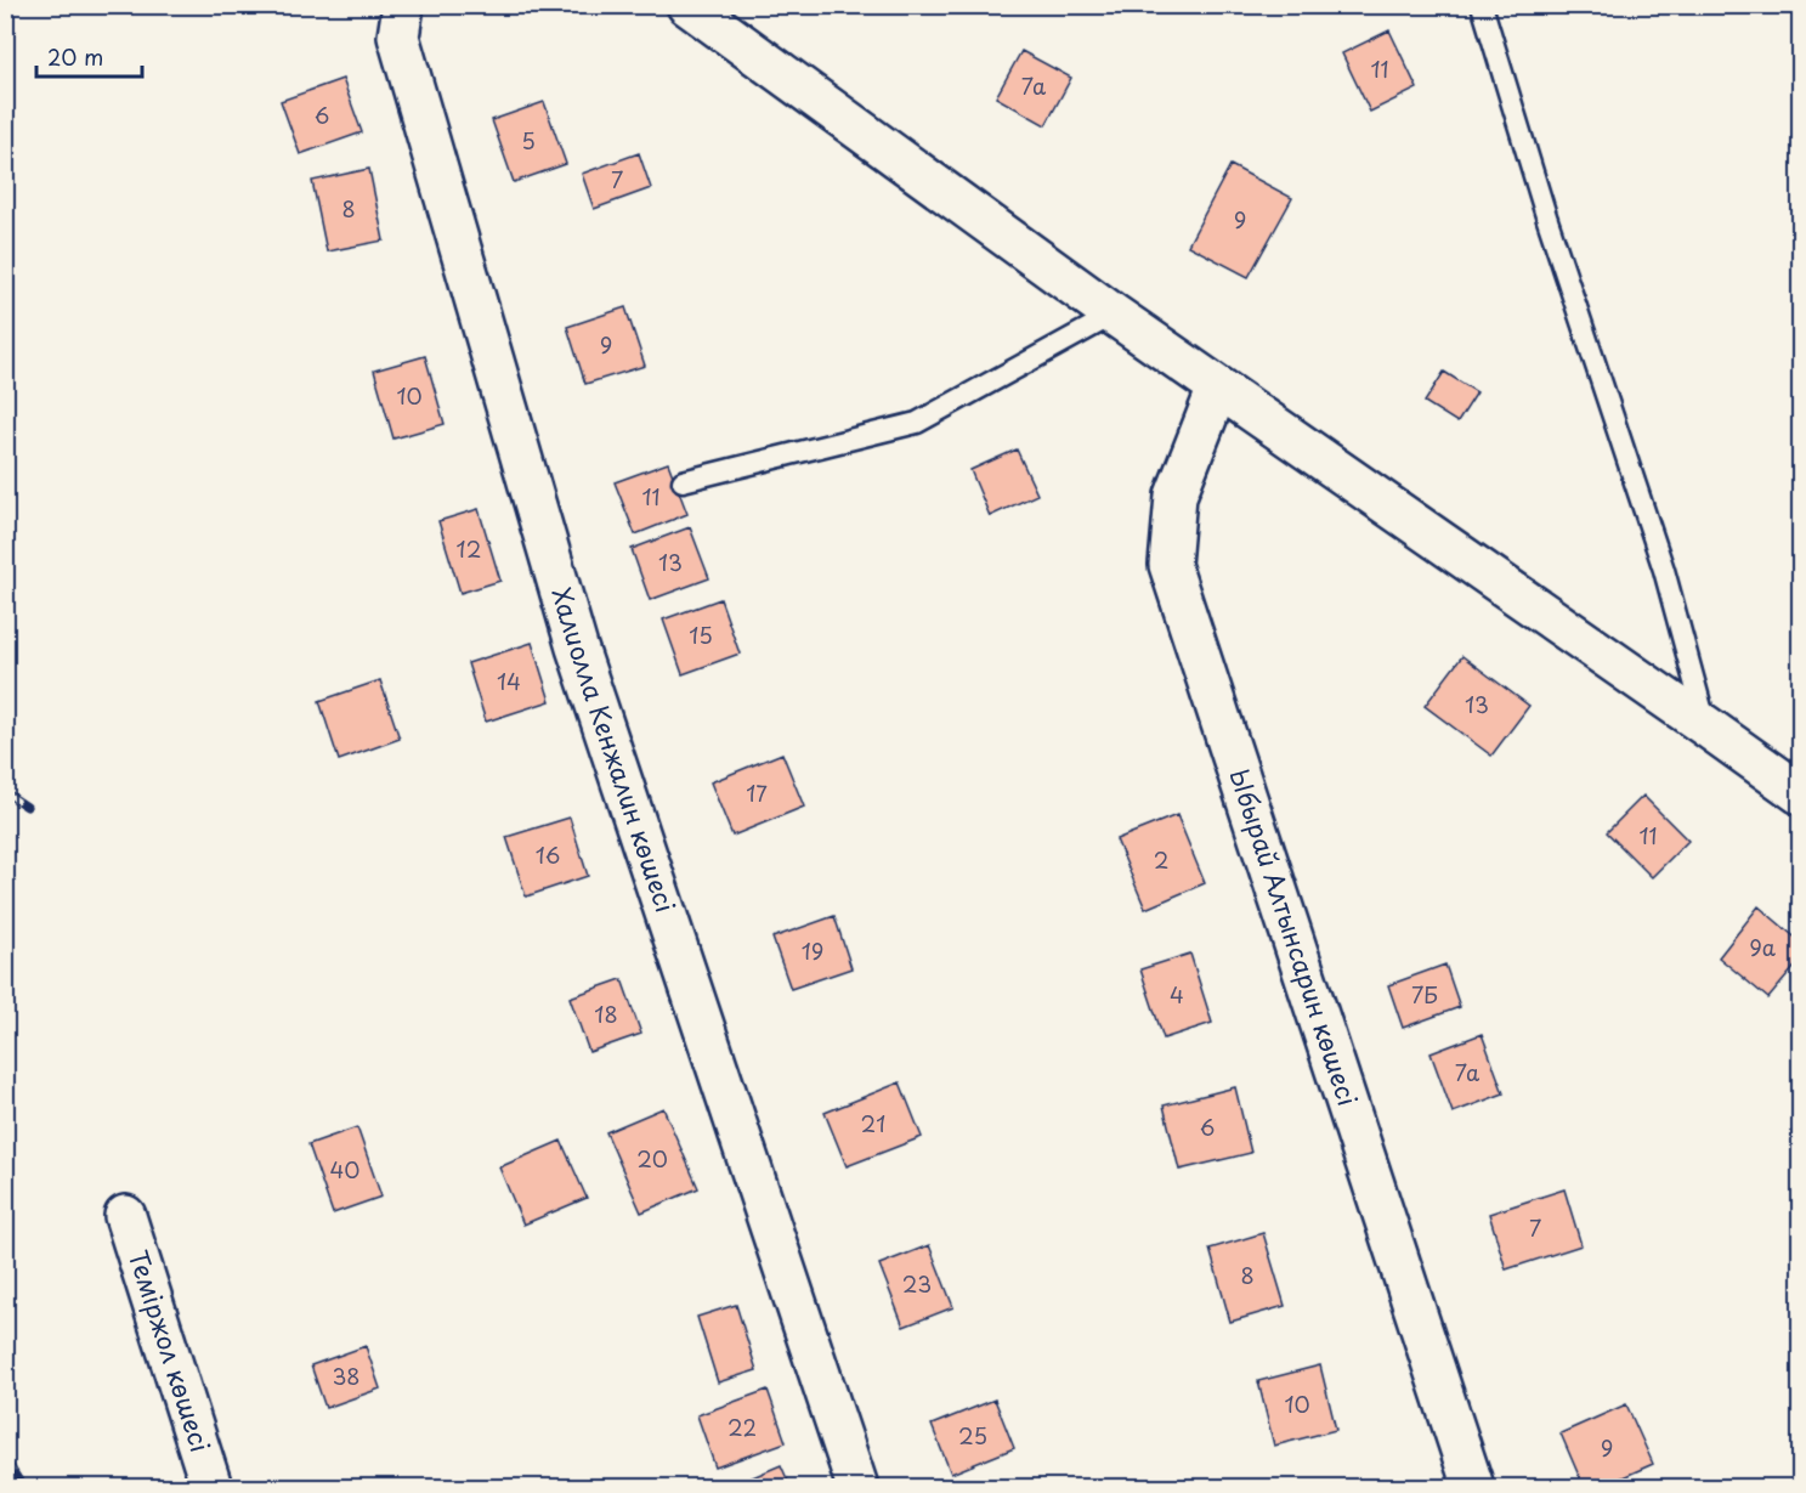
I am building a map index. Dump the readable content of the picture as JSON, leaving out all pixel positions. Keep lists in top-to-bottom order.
{
  "streets": {
    "street": ["Халиолла Кенжалин көшесі", "Ыбырай Алтынсарин көшесі", "Теміржол көшесі"]
  },
  "house_numbers": [
    "11",
    "7а",
    "6",
    "5",
    "7",
    "8",
    "9",
    "9",
    "10",
    "11",
    "12",
    "13",
    "15",
    "14",
    "13",
    "17",
    "11",
    "16",
    "2",
    "9а",
    "19",
    "4",
    "7Б",
    "18",
    "7а",
    "21",
    "6",
    "20",
    "40",
    "7",
    "8",
    "23",
    "38",
    "10",
    "22",
    "25",
    "9"
  ],
  "scale_bar": "20 m"
}
